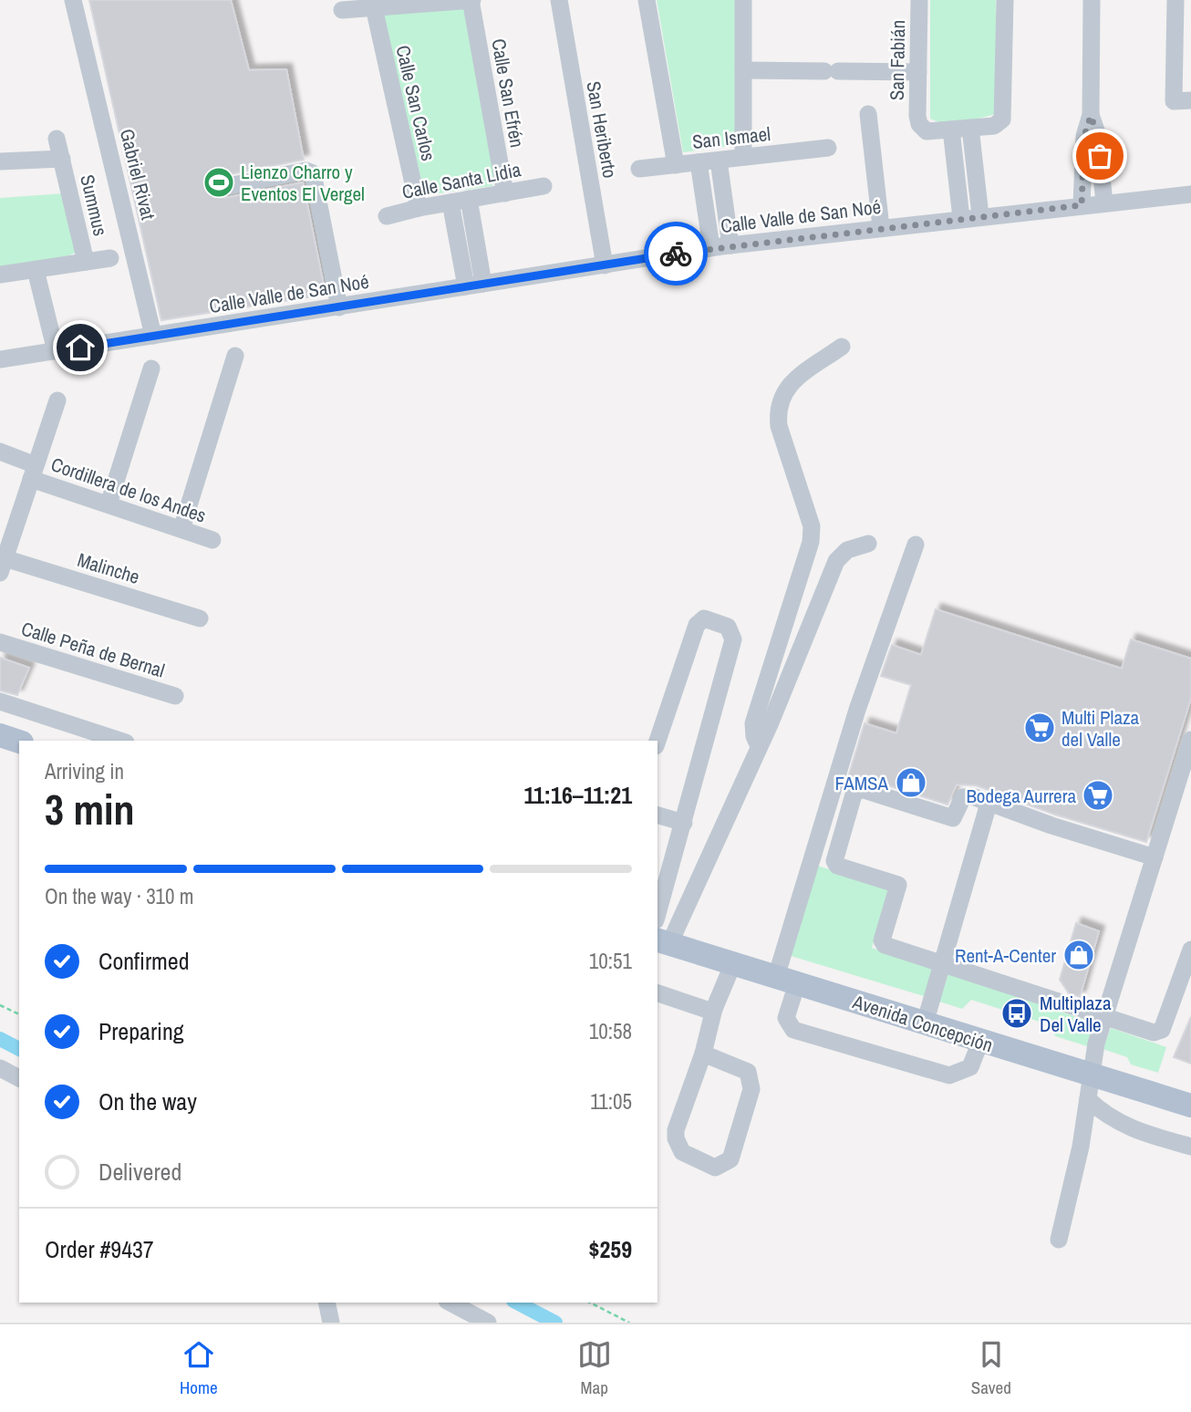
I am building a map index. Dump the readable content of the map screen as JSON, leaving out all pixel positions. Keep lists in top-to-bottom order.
{
  "streets": {
    "main road": ["Avenida Concepción"],
    "street": [
      "San Fabián",
      "Calle San Efrén",
      "Calle San Carlos",
      "San Heriberto",
      "San Ismael",
      "Gabriel Rivat",
      "Calle Santa Lidia",
      "Summus",
      "Calle Valle de San Noé",
      "Cordillera de los Andes",
      "Malinche",
      "Calle Peña de Bernal"
    ]
  },
  "crossings": [
    ["Calle San Efrén", "Calle Santa Lidia"],
    ["Calle San Carlos", "Calle Santa Lidia"],
    ["San Heriberto", "Calle Valle de San Noé"],
    ["Gabriel Rivat", "Calle Valle de San Noé"]
  ],
  "places": {
    "sports": ["Lienzo Charro y Eventos El Vergel"],
    "supermarket": ["Multi Plaza del Valle", "Bodega Aurrera"],
    "shop": ["FAMSA", "Rent-A-Center"],
    "bus stop": ["Multiplaza Del Valle"]
  },
  "page": {
    "heading": ["3 min", "Arriving in", "11:16–11:21"],
    "panel": ["Order #9437", "$259"],
    "bar": "On the way · 310 m",
    "list": [
      ["Confirmed", "10:51"],
      ["Preparing", "10:58"],
      ["On the way", "11:05"],
      "Delivered"
    ],
    "tabs": ["Home", "Map", "Saved"]
  }
}
